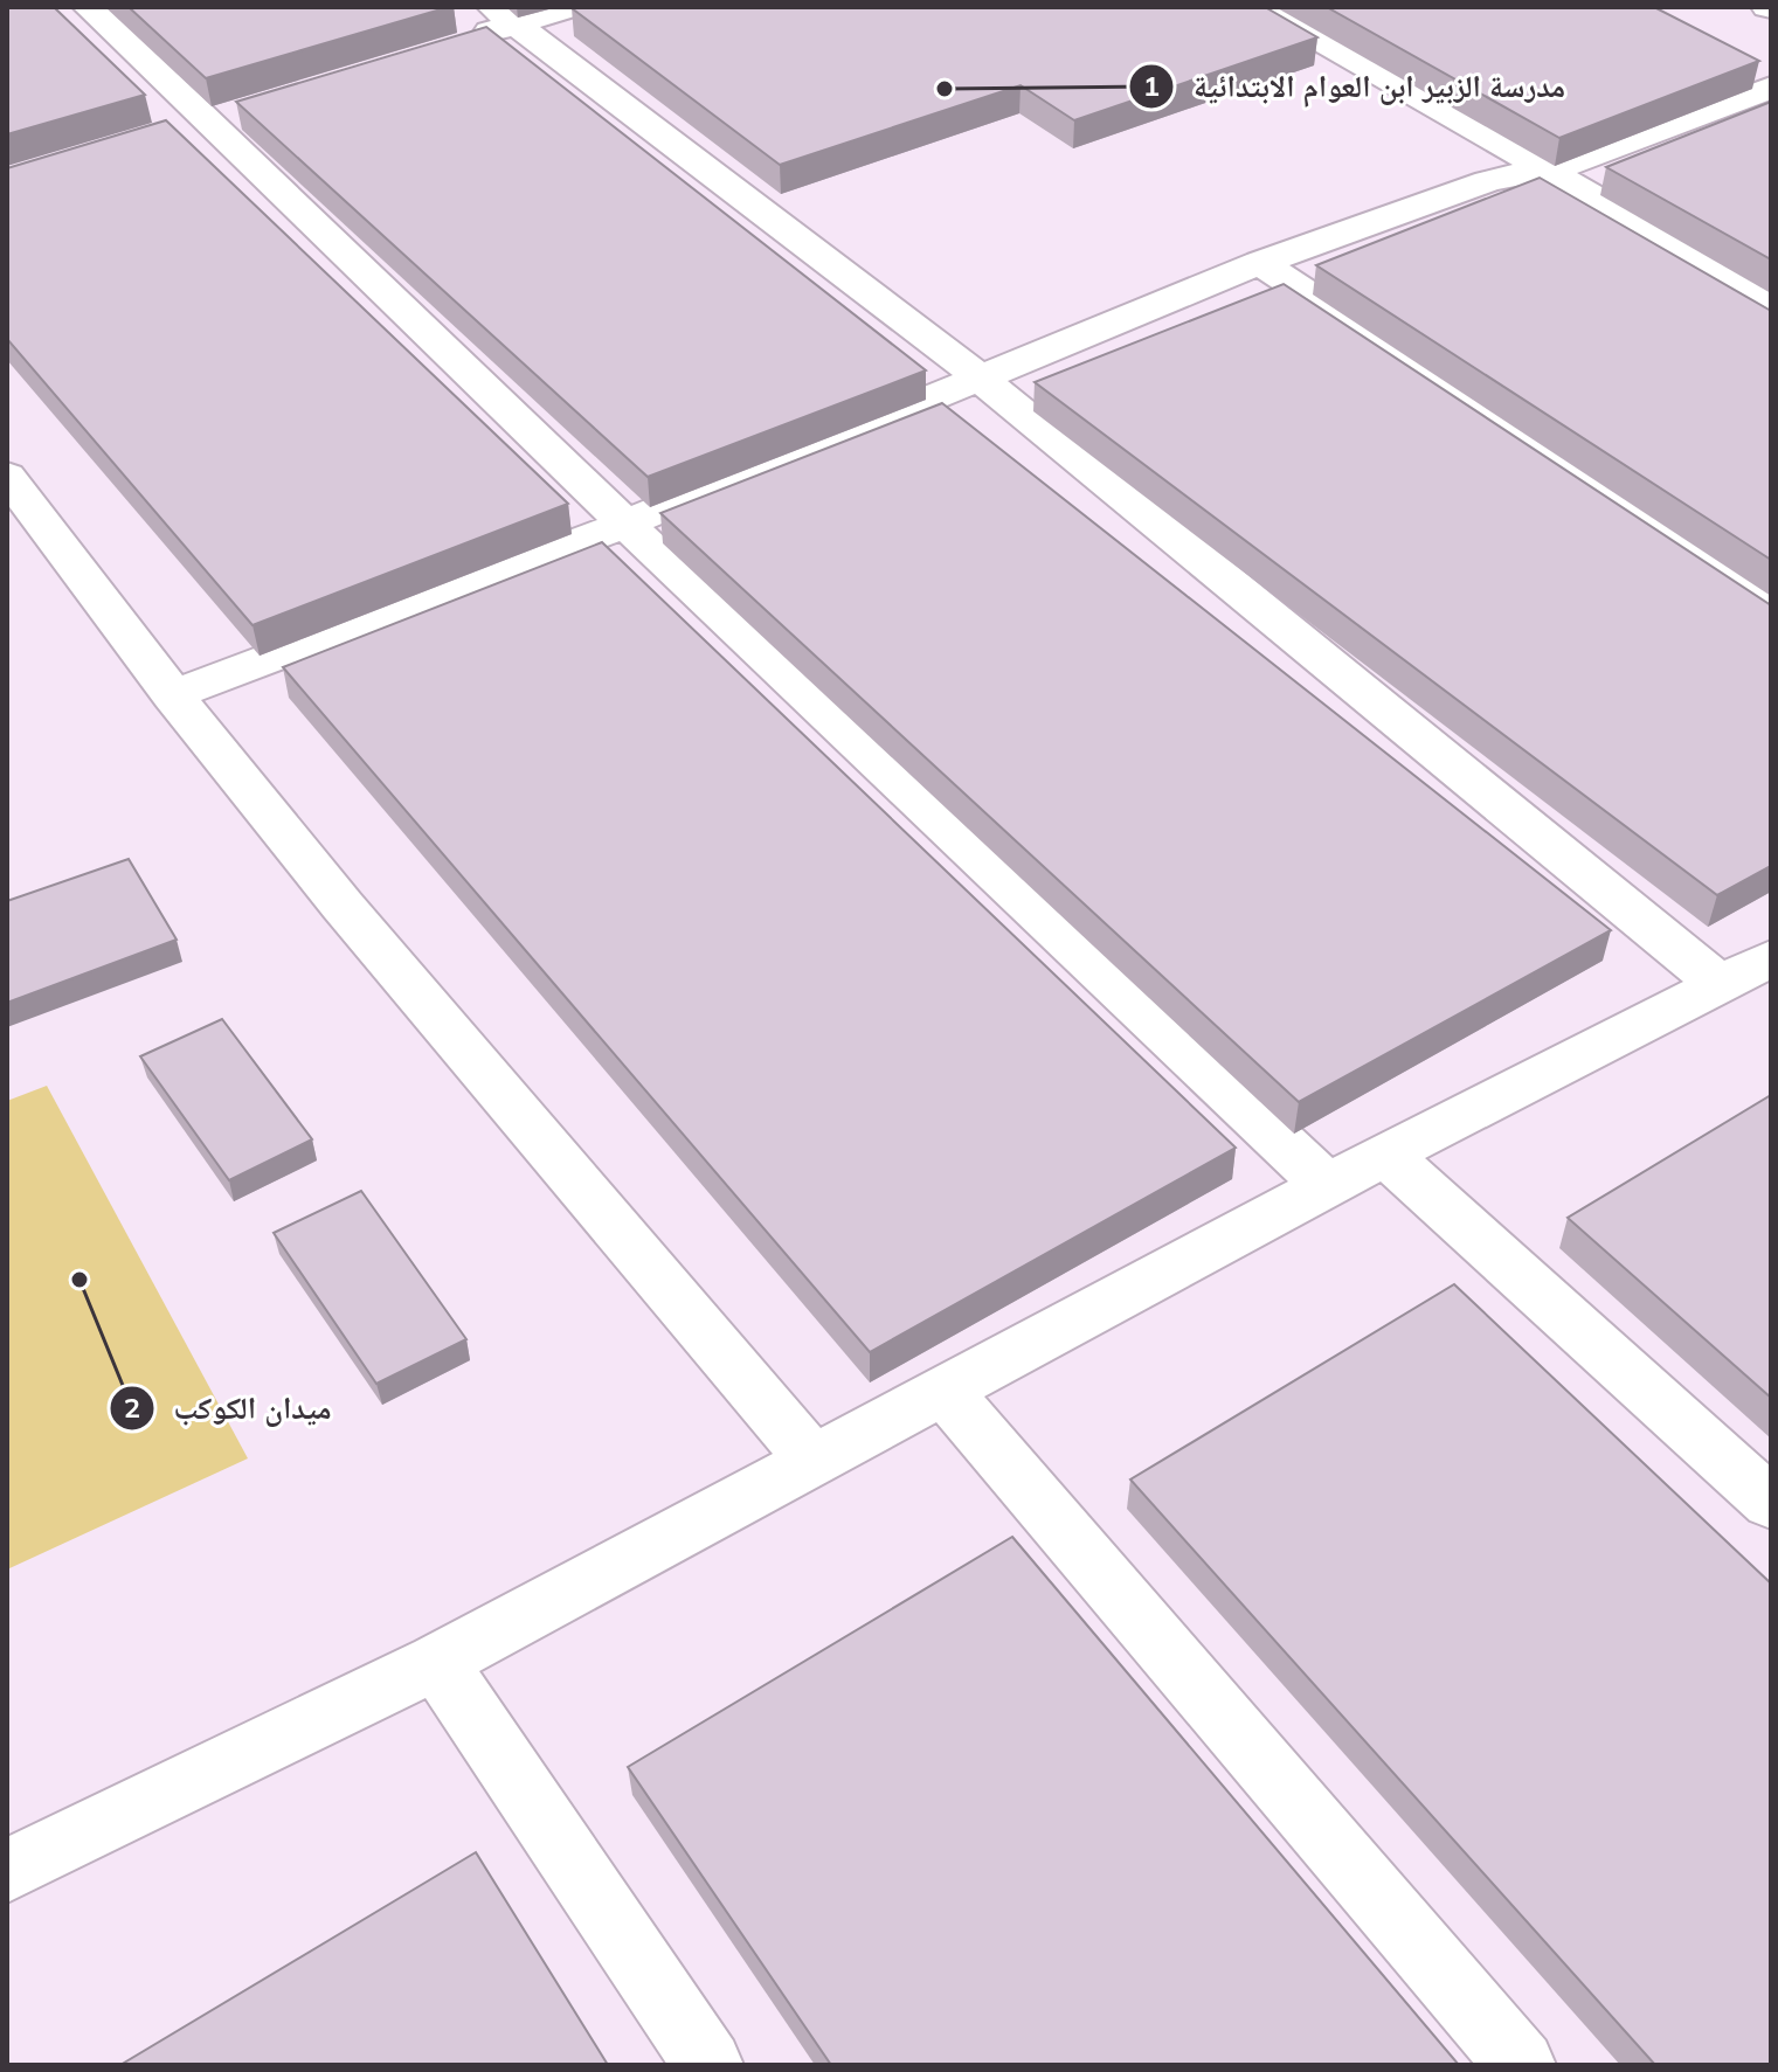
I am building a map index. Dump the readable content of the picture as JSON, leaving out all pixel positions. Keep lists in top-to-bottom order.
{
  "places": ["مدرسة الزبير ابن العوام الابتدائية", "ميدان الكوكب"]
}
